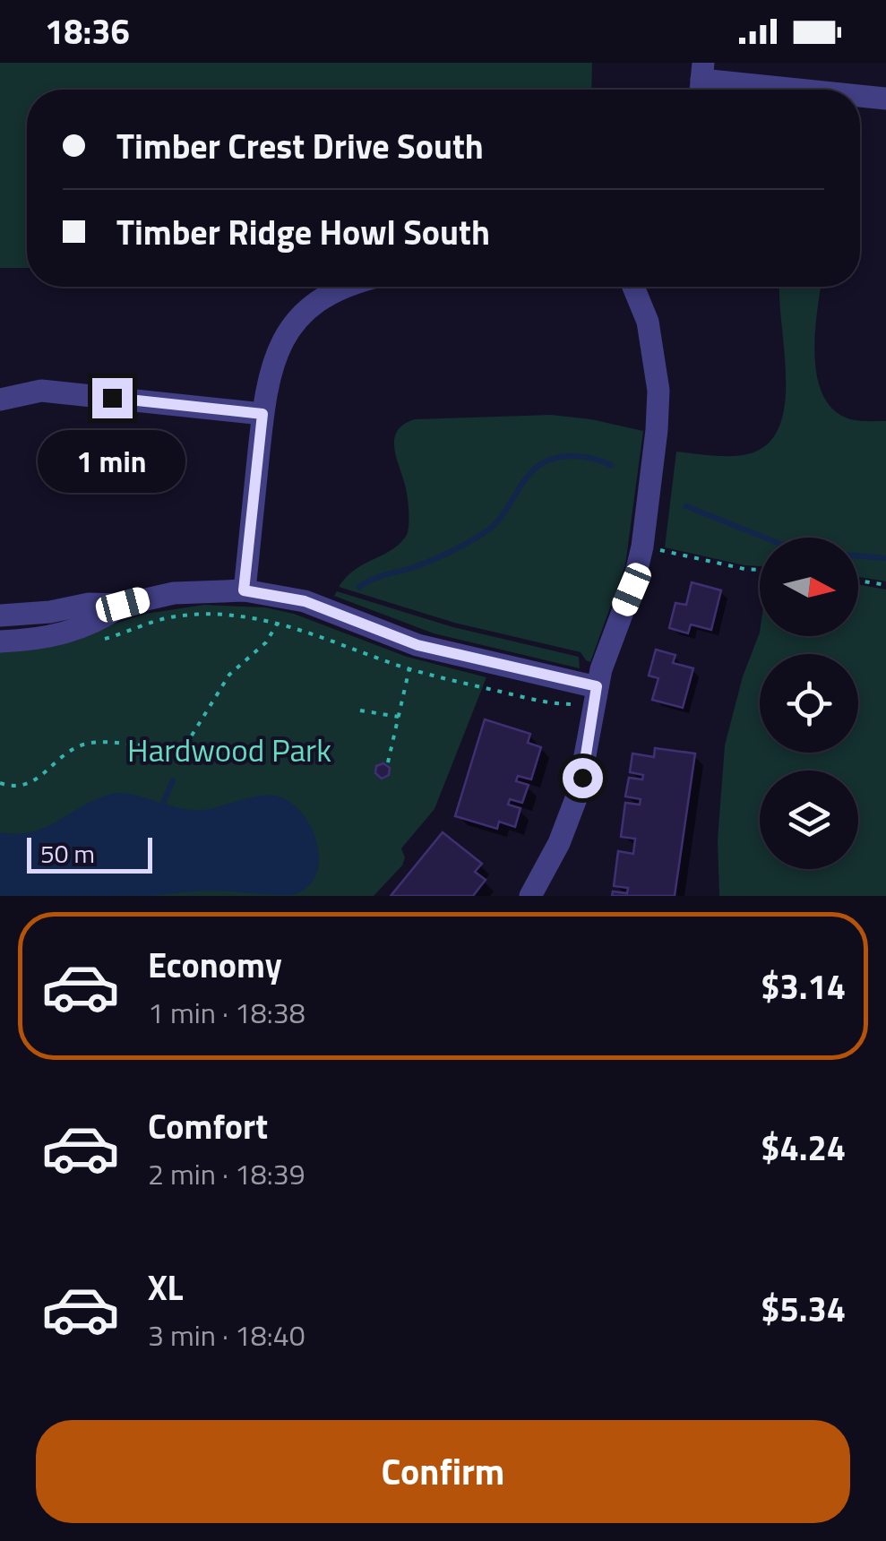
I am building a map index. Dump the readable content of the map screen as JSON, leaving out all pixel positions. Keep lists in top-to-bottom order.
{
  "parks": ["Hardwood Park"],
  "scale_bar": "50 m",
  "north": "right",
  "page": {
    "status": "18:36",
    "banner": ["Timber Crest Drive South", "Timber Ridge Howl South"],
    "bubble": "1 min",
    "scale": "50 m",
    "list": [
      {
        "name": "Economy",
        "note": "1 min · 18:38",
        "value": "$3.14"
      },
      {
        "name": "Comfort",
        "note": "2 min · 18:39",
        "value": "$4.24"
      },
      {
        "name": "XL",
        "note": "3 min · 18:40",
        "value": "$5.34"
      }
    ],
    "buttons": "Confirm"
  }
}
